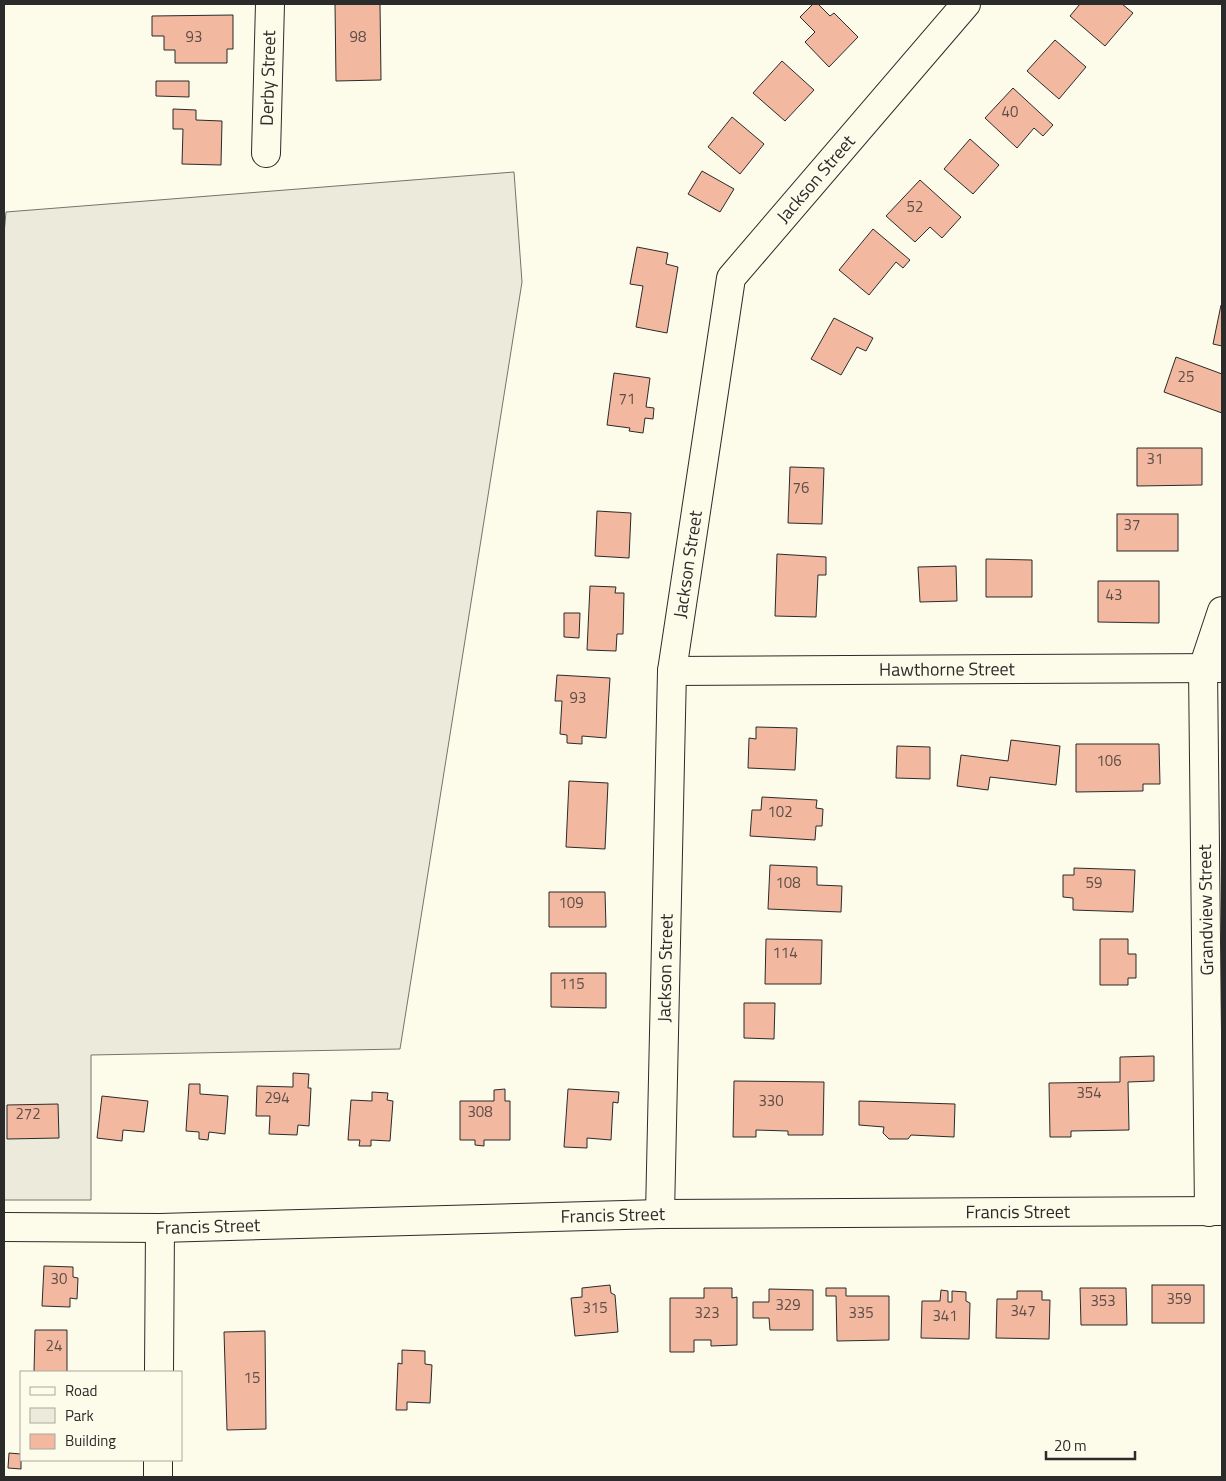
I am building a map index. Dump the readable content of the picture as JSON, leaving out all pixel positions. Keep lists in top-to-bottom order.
{
  "streets": {
    "street": [
      "Derby Street",
      "Jackson Street",
      "Hawthorne Street",
      "Grandview Street",
      "Francis Street"
    ]
  },
  "crossings": [
    ["Jackson Street", "Hawthorne Street"],
    ["Jackson Street", "Francis Street"],
    ["Hawthorne Street", "Grandview Street"],
    ["Grandview Street", "Francis Street"]
  ],
  "house_numbers": [
    "93",
    "98",
    "40",
    "52",
    "25",
    "71",
    "31",
    "76",
    "37",
    "43",
    "93",
    "106",
    "102",
    "108",
    "59",
    "109",
    "114",
    "115",
    "354",
    "294",
    "330",
    "308",
    "272",
    "30",
    "359",
    "353",
    "329",
    "315",
    "347",
    "323",
    "335",
    "341",
    "24",
    "15"
  ],
  "legend": ["Road", "Park", "Building"],
  "scale_bar": "20 m"
}
